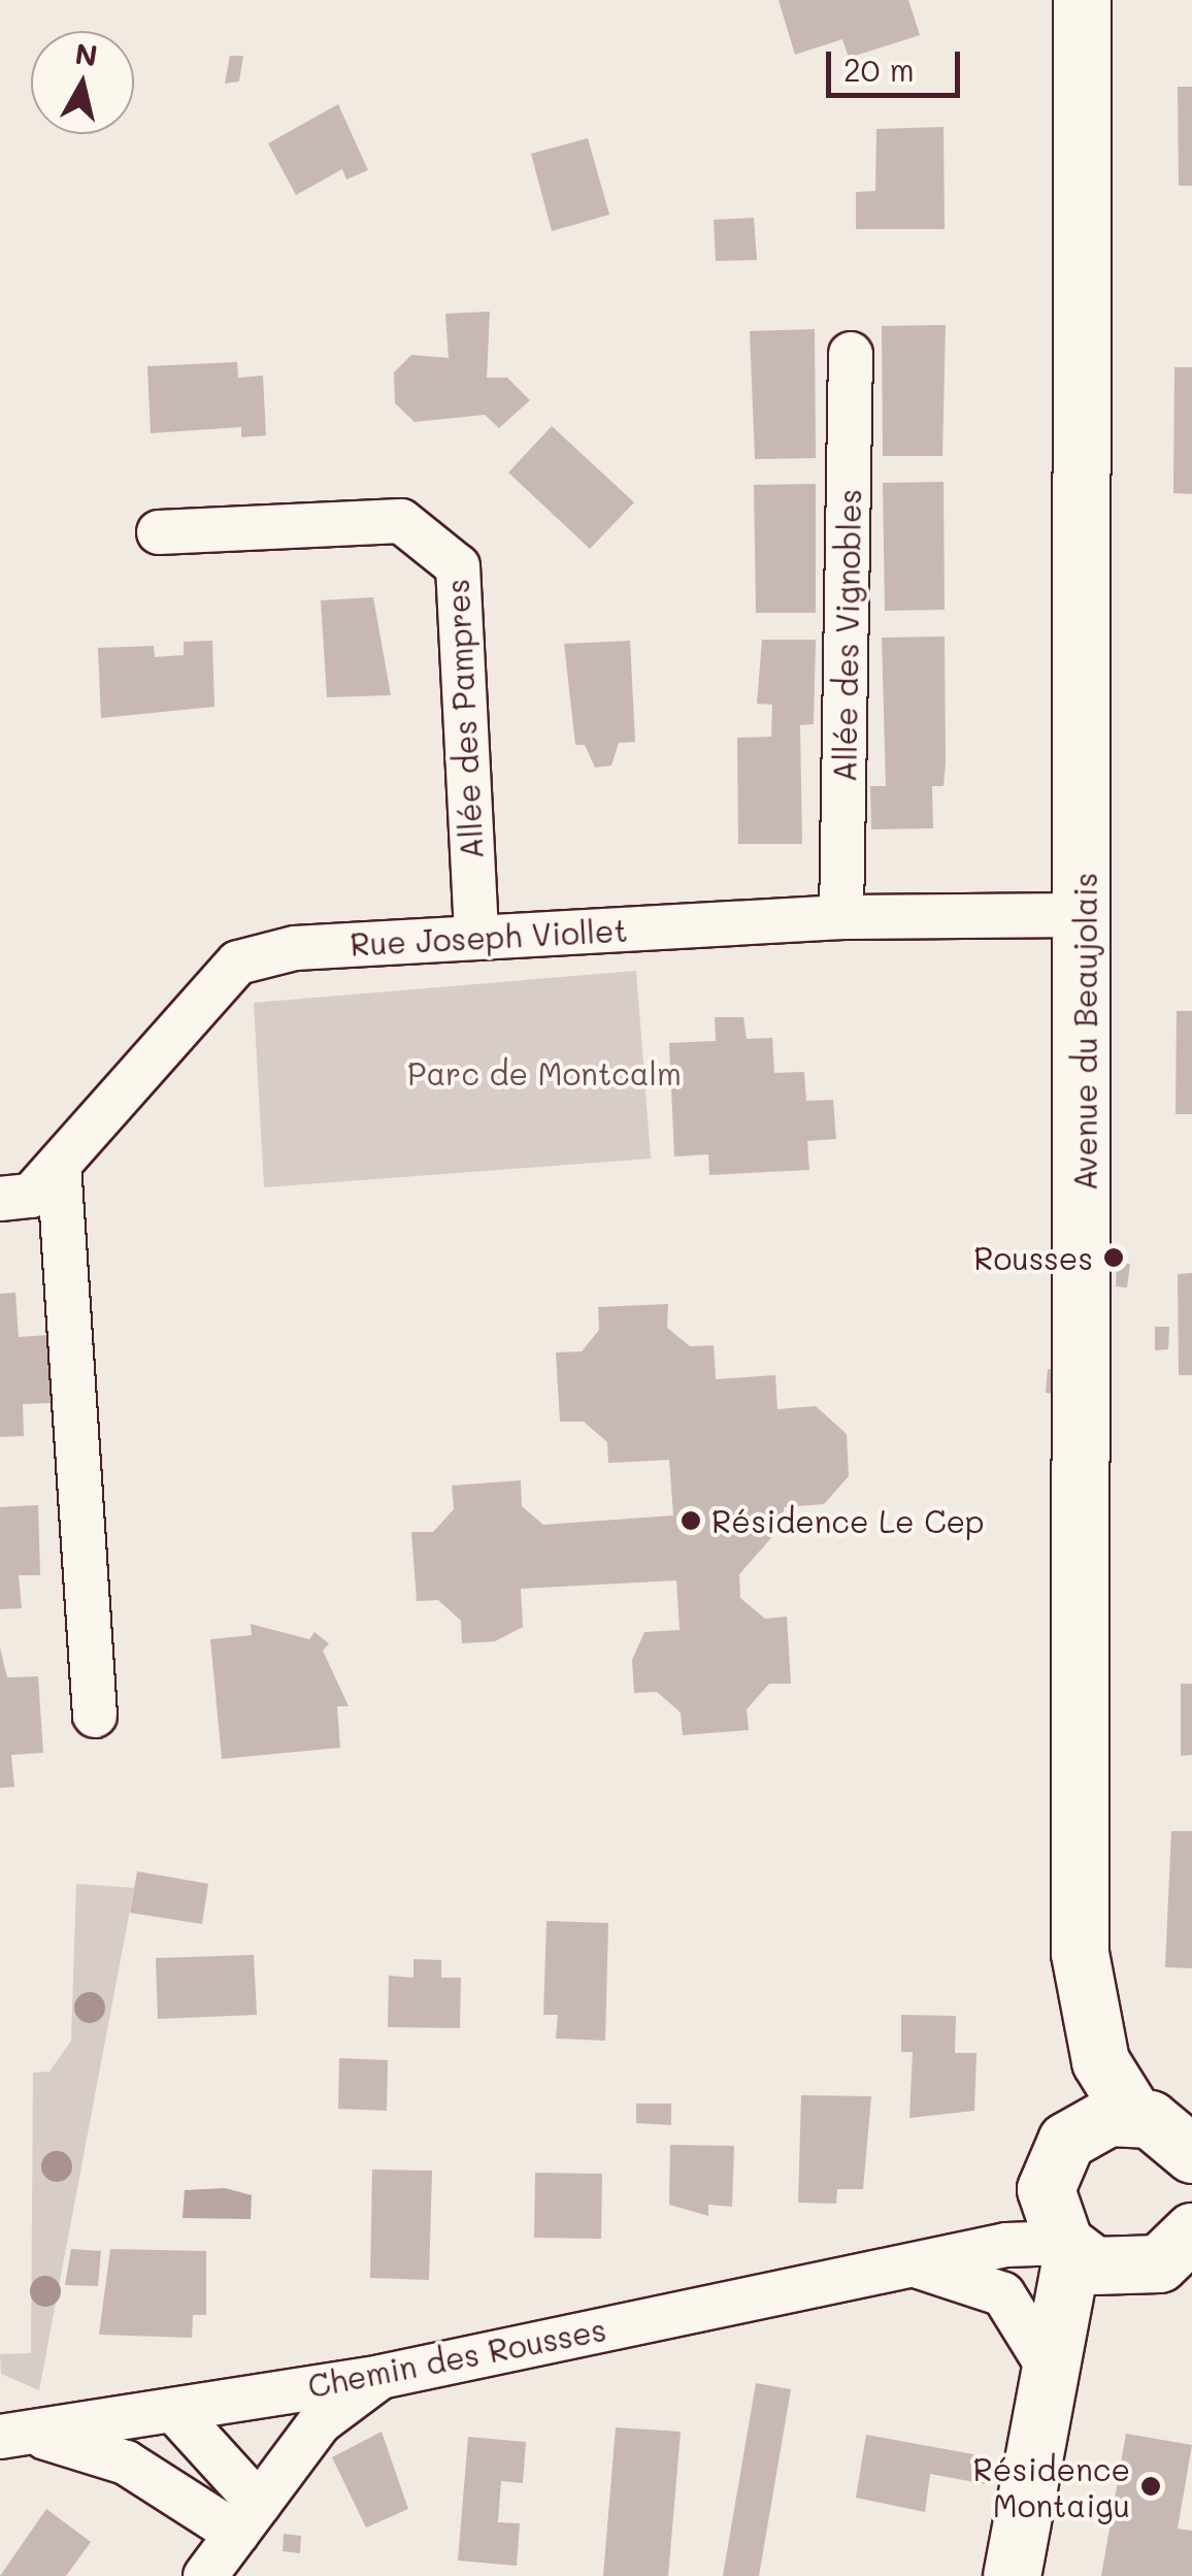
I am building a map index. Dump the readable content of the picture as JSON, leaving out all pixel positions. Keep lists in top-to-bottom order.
{
  "streets": {
    "main road": ["Avenue du Beaujolais"],
    "street": [
      "Allée des Vignobles",
      "Allée des Pampres",
      "Rue Joseph Viollet",
      "Chemin des Rousses"
    ]
  },
  "crossings": [
    ["Allée des Vignobles", "Rue Joseph Viollet"],
    ["Allée des Pampres", "Rue Joseph Viollet"],
    ["Rue Joseph Viollet", "Avenue du Beaujolais"]
  ],
  "parks": ["Parc de Montcalm"],
  "places": ["Rousses", "Résidence Le Cep", "Résidence Montaigu"],
  "scale_bar": "20 m",
  "north": "top"
}
